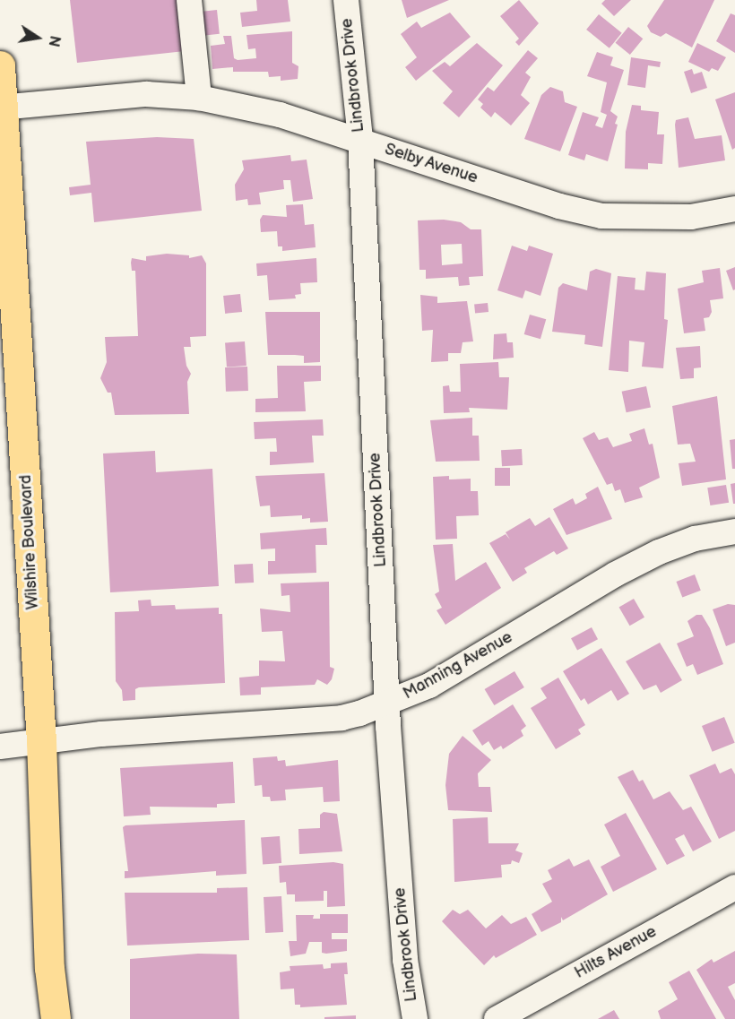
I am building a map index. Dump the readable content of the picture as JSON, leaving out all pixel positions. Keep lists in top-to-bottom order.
{
  "streets": {
    "main road": ["Wilshire Boulevard"],
    "street": [
      "Lindbrook Drive",
      "Selby Avenue",
      "Manning Avenue",
      "Hilts Avenue"
    ]
  },
  "crossings": [
    ["Lindbrook Drive", "Selby Avenue"],
    ["Lindbrook Drive", "Manning Avenue"],
    ["Selby Avenue", "Wilshire Boulevard"],
    ["Wilshire Boulevard", "Manning Avenue"]
  ],
  "north": "right"
}
